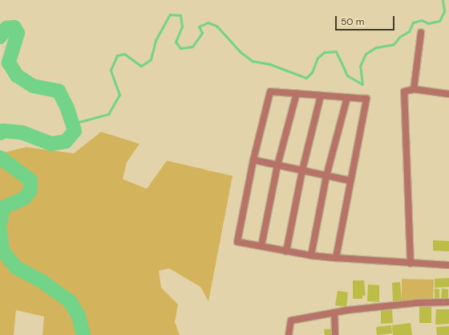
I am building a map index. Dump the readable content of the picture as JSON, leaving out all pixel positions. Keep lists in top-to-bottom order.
{
  "scale_bar": "50 m"
}
